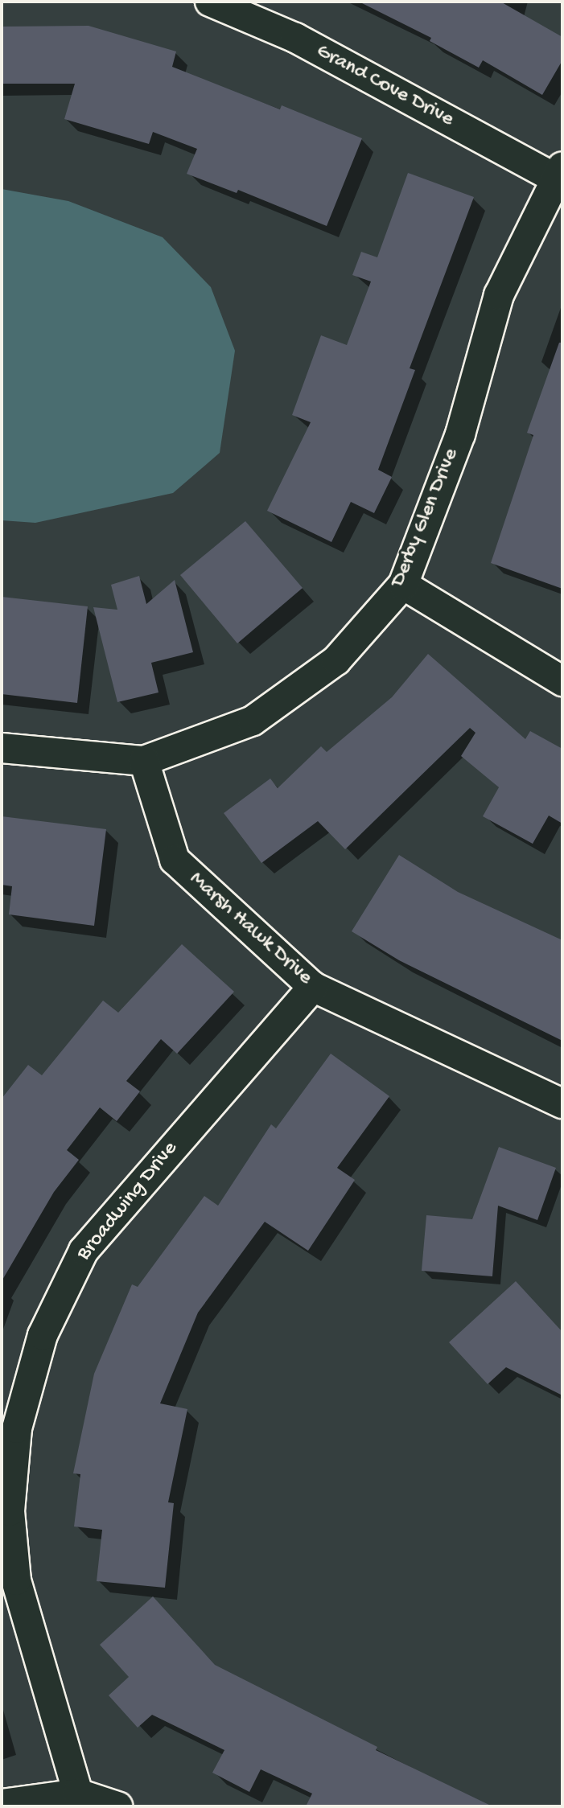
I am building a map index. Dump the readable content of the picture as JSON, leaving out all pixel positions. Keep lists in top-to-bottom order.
{
  "streets": {
    "street": [
      "Grand Cove Drive",
      "Derby Glen Drive",
      "Marsh Hawk Drive",
      "Broadwing Drive"
    ]
  },
  "crossings": [
    ["Grand Cove Drive", "Derby Glen Drive"],
    ["Derby Glen Drive", "Marsh Hawk Drive"],
    ["Marsh Hawk Drive", "Broadwing Drive"]
  ]
}
